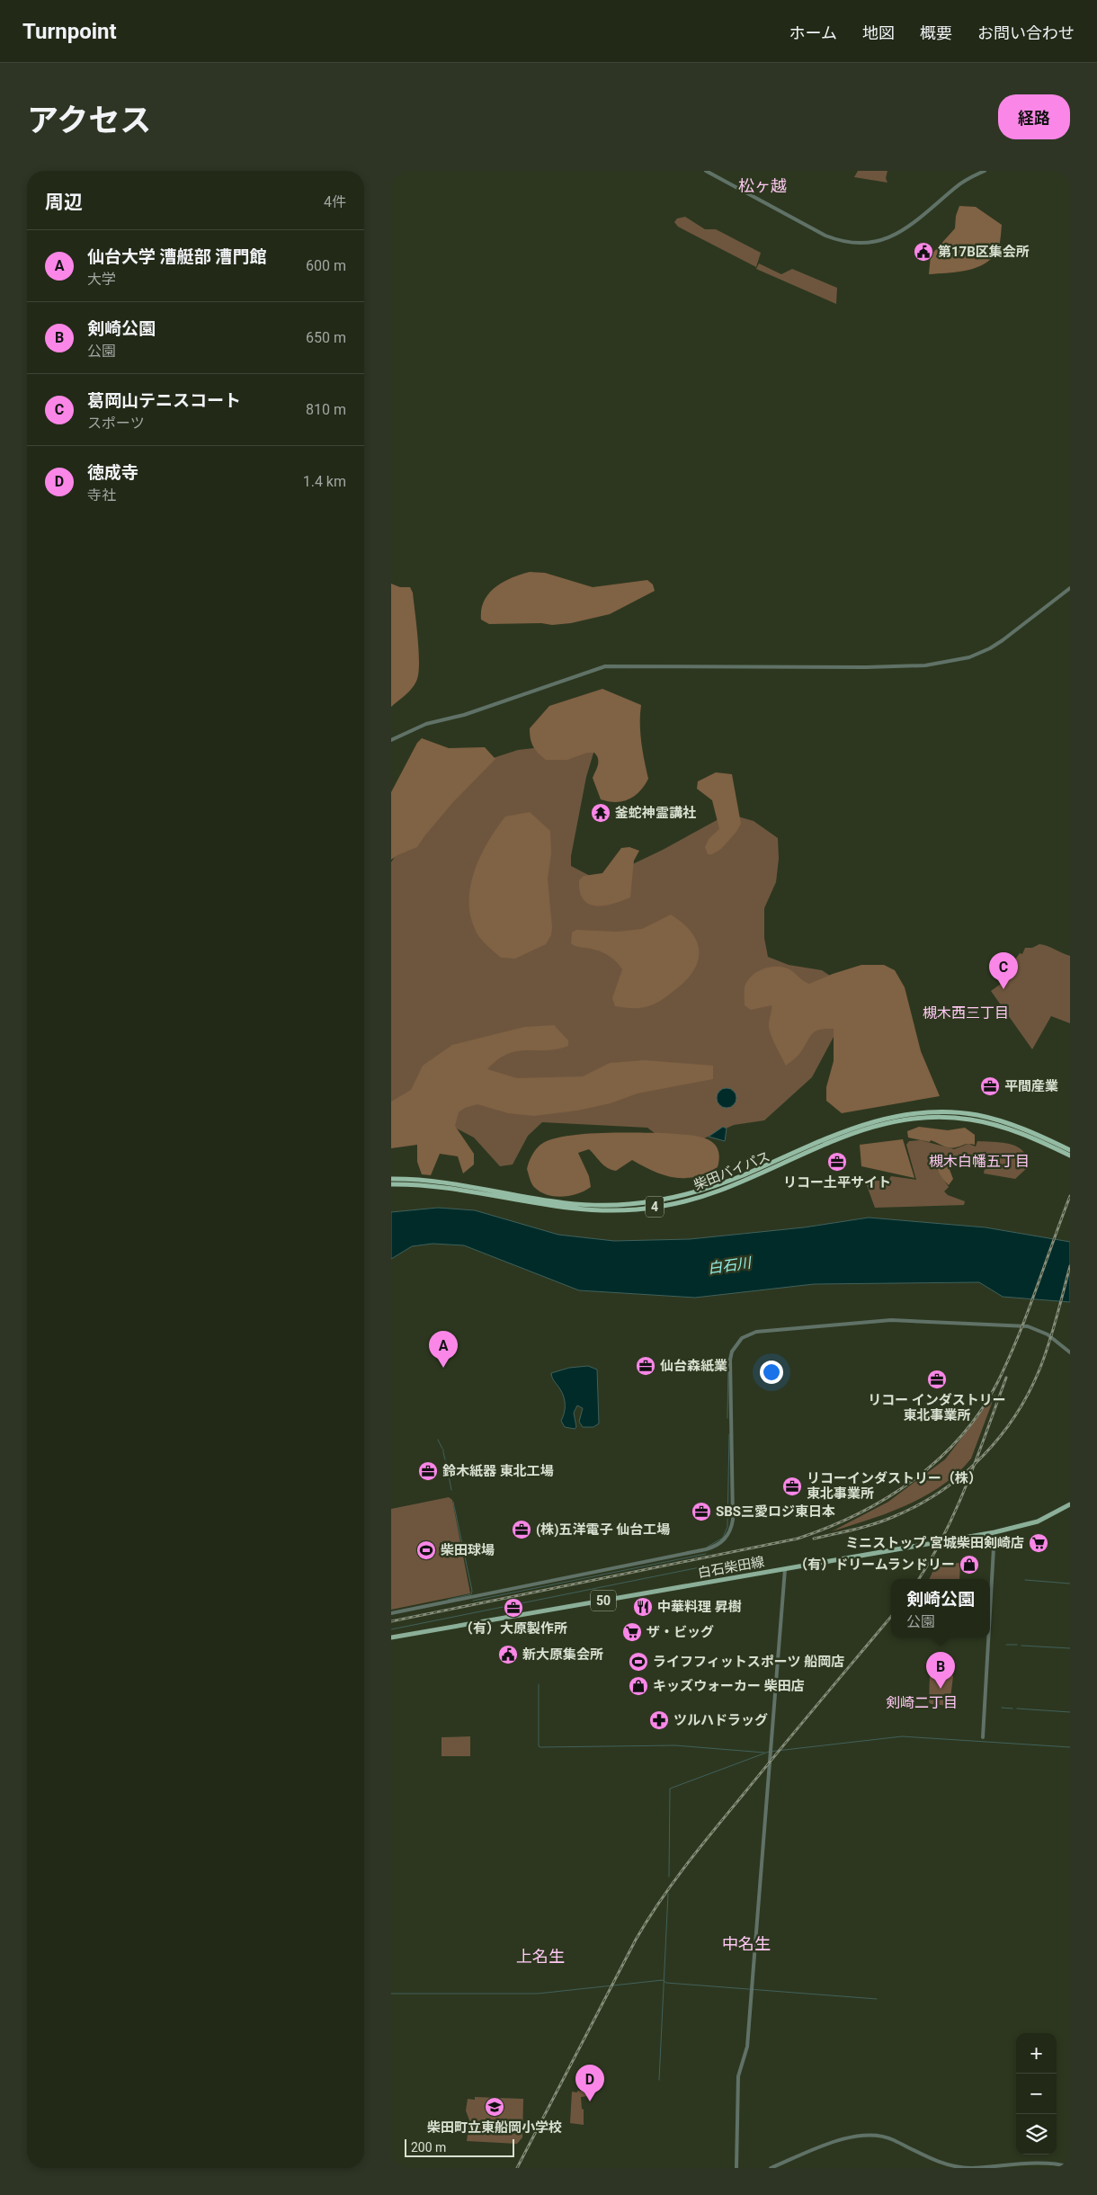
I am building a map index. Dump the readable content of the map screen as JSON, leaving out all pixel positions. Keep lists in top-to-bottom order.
{
  "streets": {
    "highway": ["柴田バイパス", "4"],
    "main road": ["白石柴田線", "50"]
  },
  "districts": [
    "松ヶ越",
    "槻木西三丁目",
    "槻木白幡五丁目",
    "剣崎二丁目",
    "中名生",
    "上名生"
  ],
  "water": ["白石川"],
  "places": {
    "public building": ["第17B区集会所", "新大原集会所"],
    "temple": ["釜蛇神霊講社"],
    "office": [
      "平間産業",
      "リコー土平サイト",
      "仙台森紙業",
      "リコー インダストリー 東北事業所",
      "鈴木紙器 東北工場",
      "リコーインダストリー（株） 東北事業所",
      "SBS三愛ロジ東日本",
      "(株)五洋電子 仙台工場",
      "（有）大原製作所"
    ],
    "supermarket": ["ミニストップ 宮城柴田剣崎店", "ザ・ビッグ"],
    "sports": ["柴田球場", "ライフフィットスポーツ 船岡店"],
    "shop": ["（有）ドリームランドリー", "キッズウォーカー 柴田店"],
    "restaurant": ["中華料理 昇樹"],
    "pharmacy": ["ツルハドラッグ"],
    "school or university": ["柴田町立東船岡小学校"]
  },
  "scale_bar": "200 m",
  "page": {
    "header": "Turnpoint",
    "nav": [
      "ホーム",
      "地図",
      "概要",
      "お問い合わせ"
    ],
    "title": "アクセス",
    "buttons": "経路",
    "heading": ["周辺", "4件"],
    "list": [
      {
        "mark": "A",
        "name": "仙台大学 漕艇部 漕門館",
        "note": "大学",
        "value": "600 m"
      },
      {
        "mark": "B",
        "name": "剣崎公園",
        "note": "公園",
        "value": "650 m"
      },
      {
        "mark": "C",
        "name": "葛岡山テニスコート",
        "note": "スポーツ",
        "value": "810 m"
      },
      {
        "mark": "D",
        "name": "徳成寺",
        "note": "寺社",
        "value": "1.4 km"
      }
    ],
    "pins": [
      "C",
      "A",
      "B",
      "D"
    ],
    "popup": ["剣崎公園", "公園"],
    "map_buttons": ["+", "−"],
    "scale": "200 m"
  }
}
